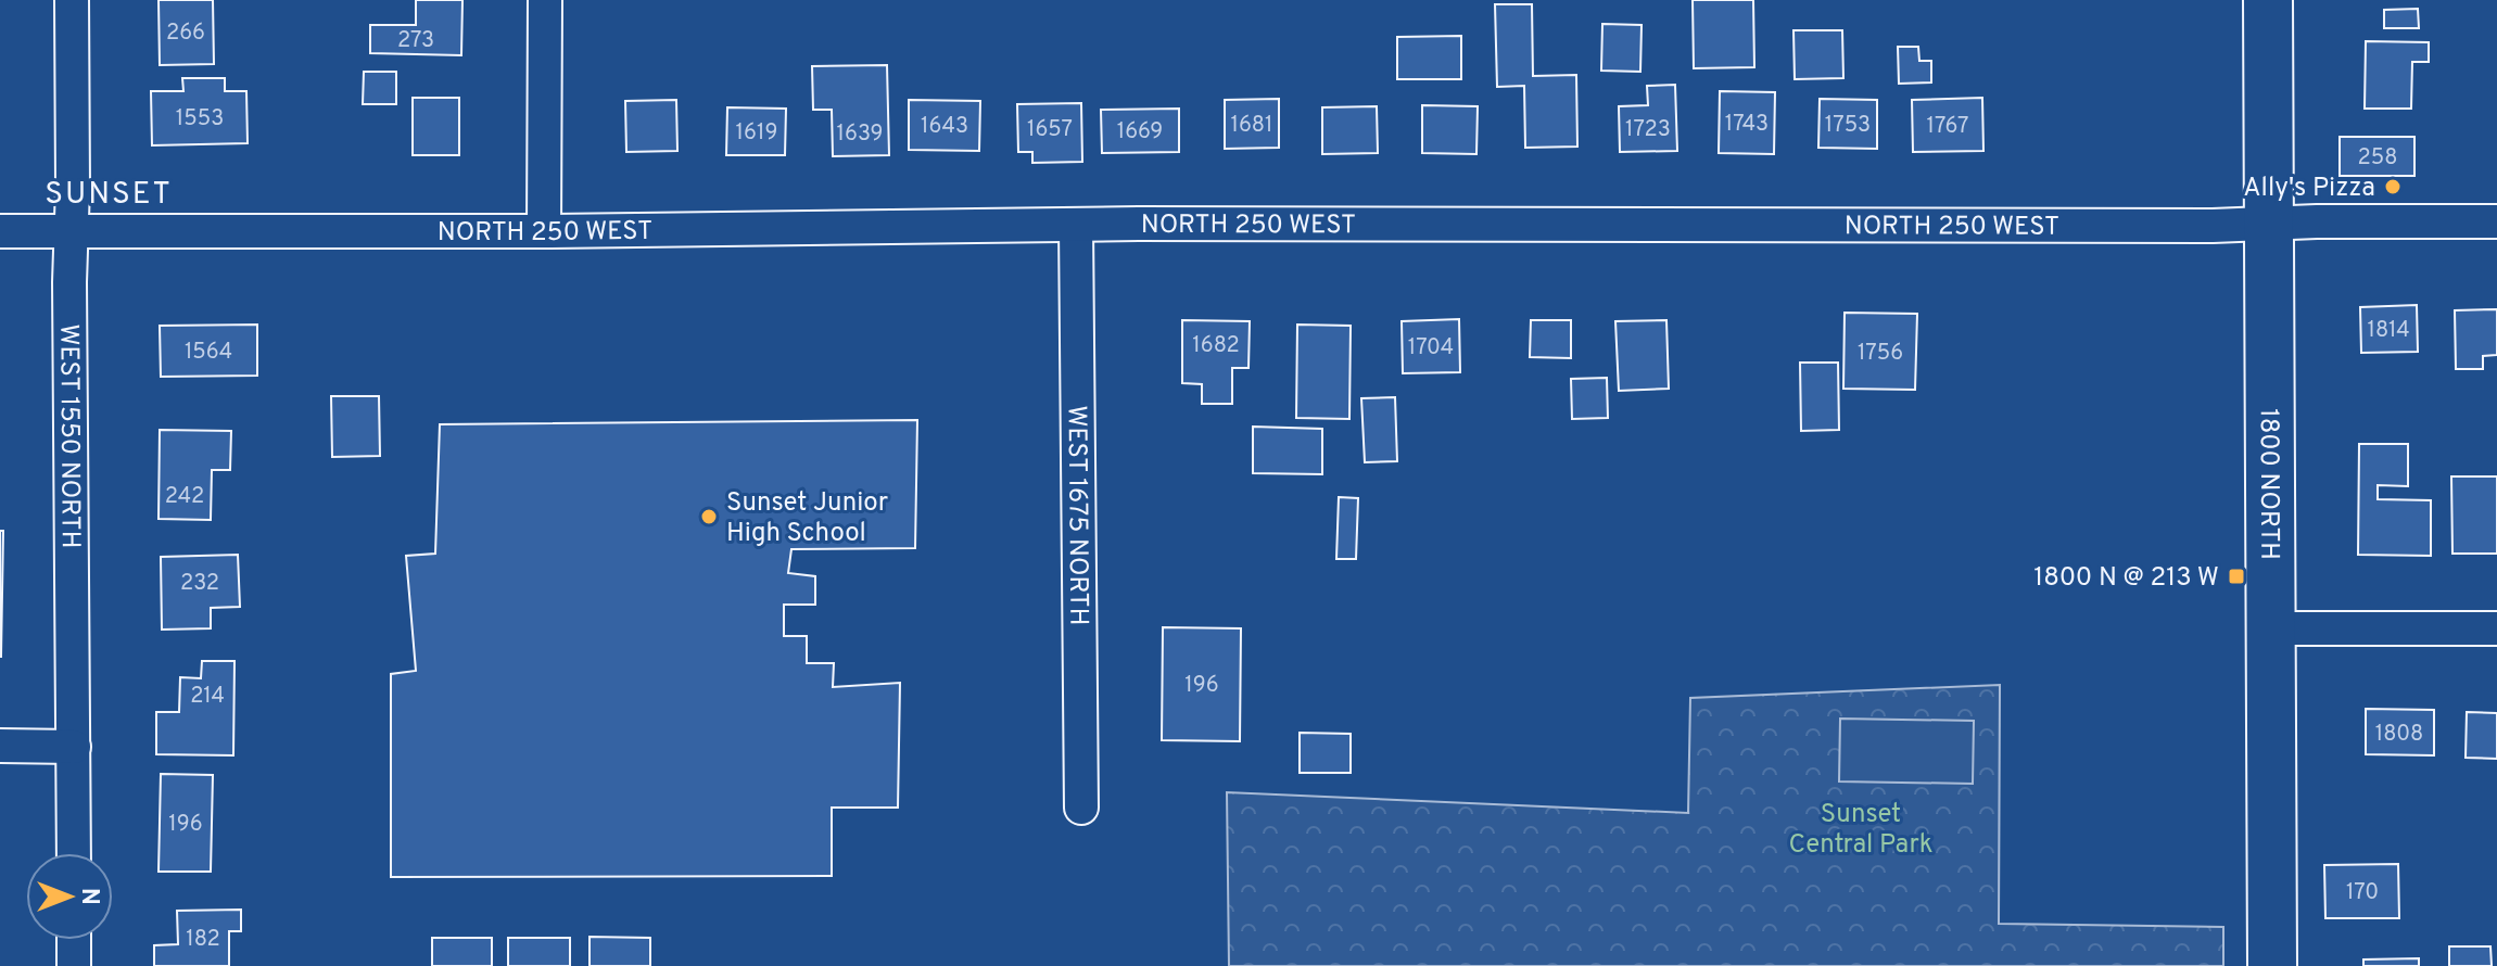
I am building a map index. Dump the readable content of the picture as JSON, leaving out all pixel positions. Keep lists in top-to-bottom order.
{
  "streets": {
    "main road": ["1800 NORTH"],
    "street": ["NORTH 250 WEST", "WEST 1550 NORTH", "WEST 1675 NORTH"]
  },
  "crossings": [
    ["NORTH 250 WEST", "WEST 1550 NORTH"],
    ["NORTH 250 WEST", "1800 NORTH"],
    ["NORTH 250 WEST", "WEST 1675 NORTH"]
  ],
  "districts": ["SUNSET"],
  "parks": ["Sunset Central Park"],
  "places": {
    "other": ["Ally's Pizza", "Sunset Junior High School"],
    "transit": ["1800 N @ 213 W"]
  },
  "house_numbers": [
    "266",
    "273",
    "1553",
    "1743",
    "1681",
    "1753",
    "1643",
    "1767",
    "1657",
    "1723",
    "1669",
    "1619",
    "1639",
    "258",
    "1814",
    "1682",
    "1704",
    "1564",
    "1756",
    "242",
    "232",
    "196",
    "214",
    "1808",
    "196",
    "170",
    "182"
  ],
  "north": "right"
}
